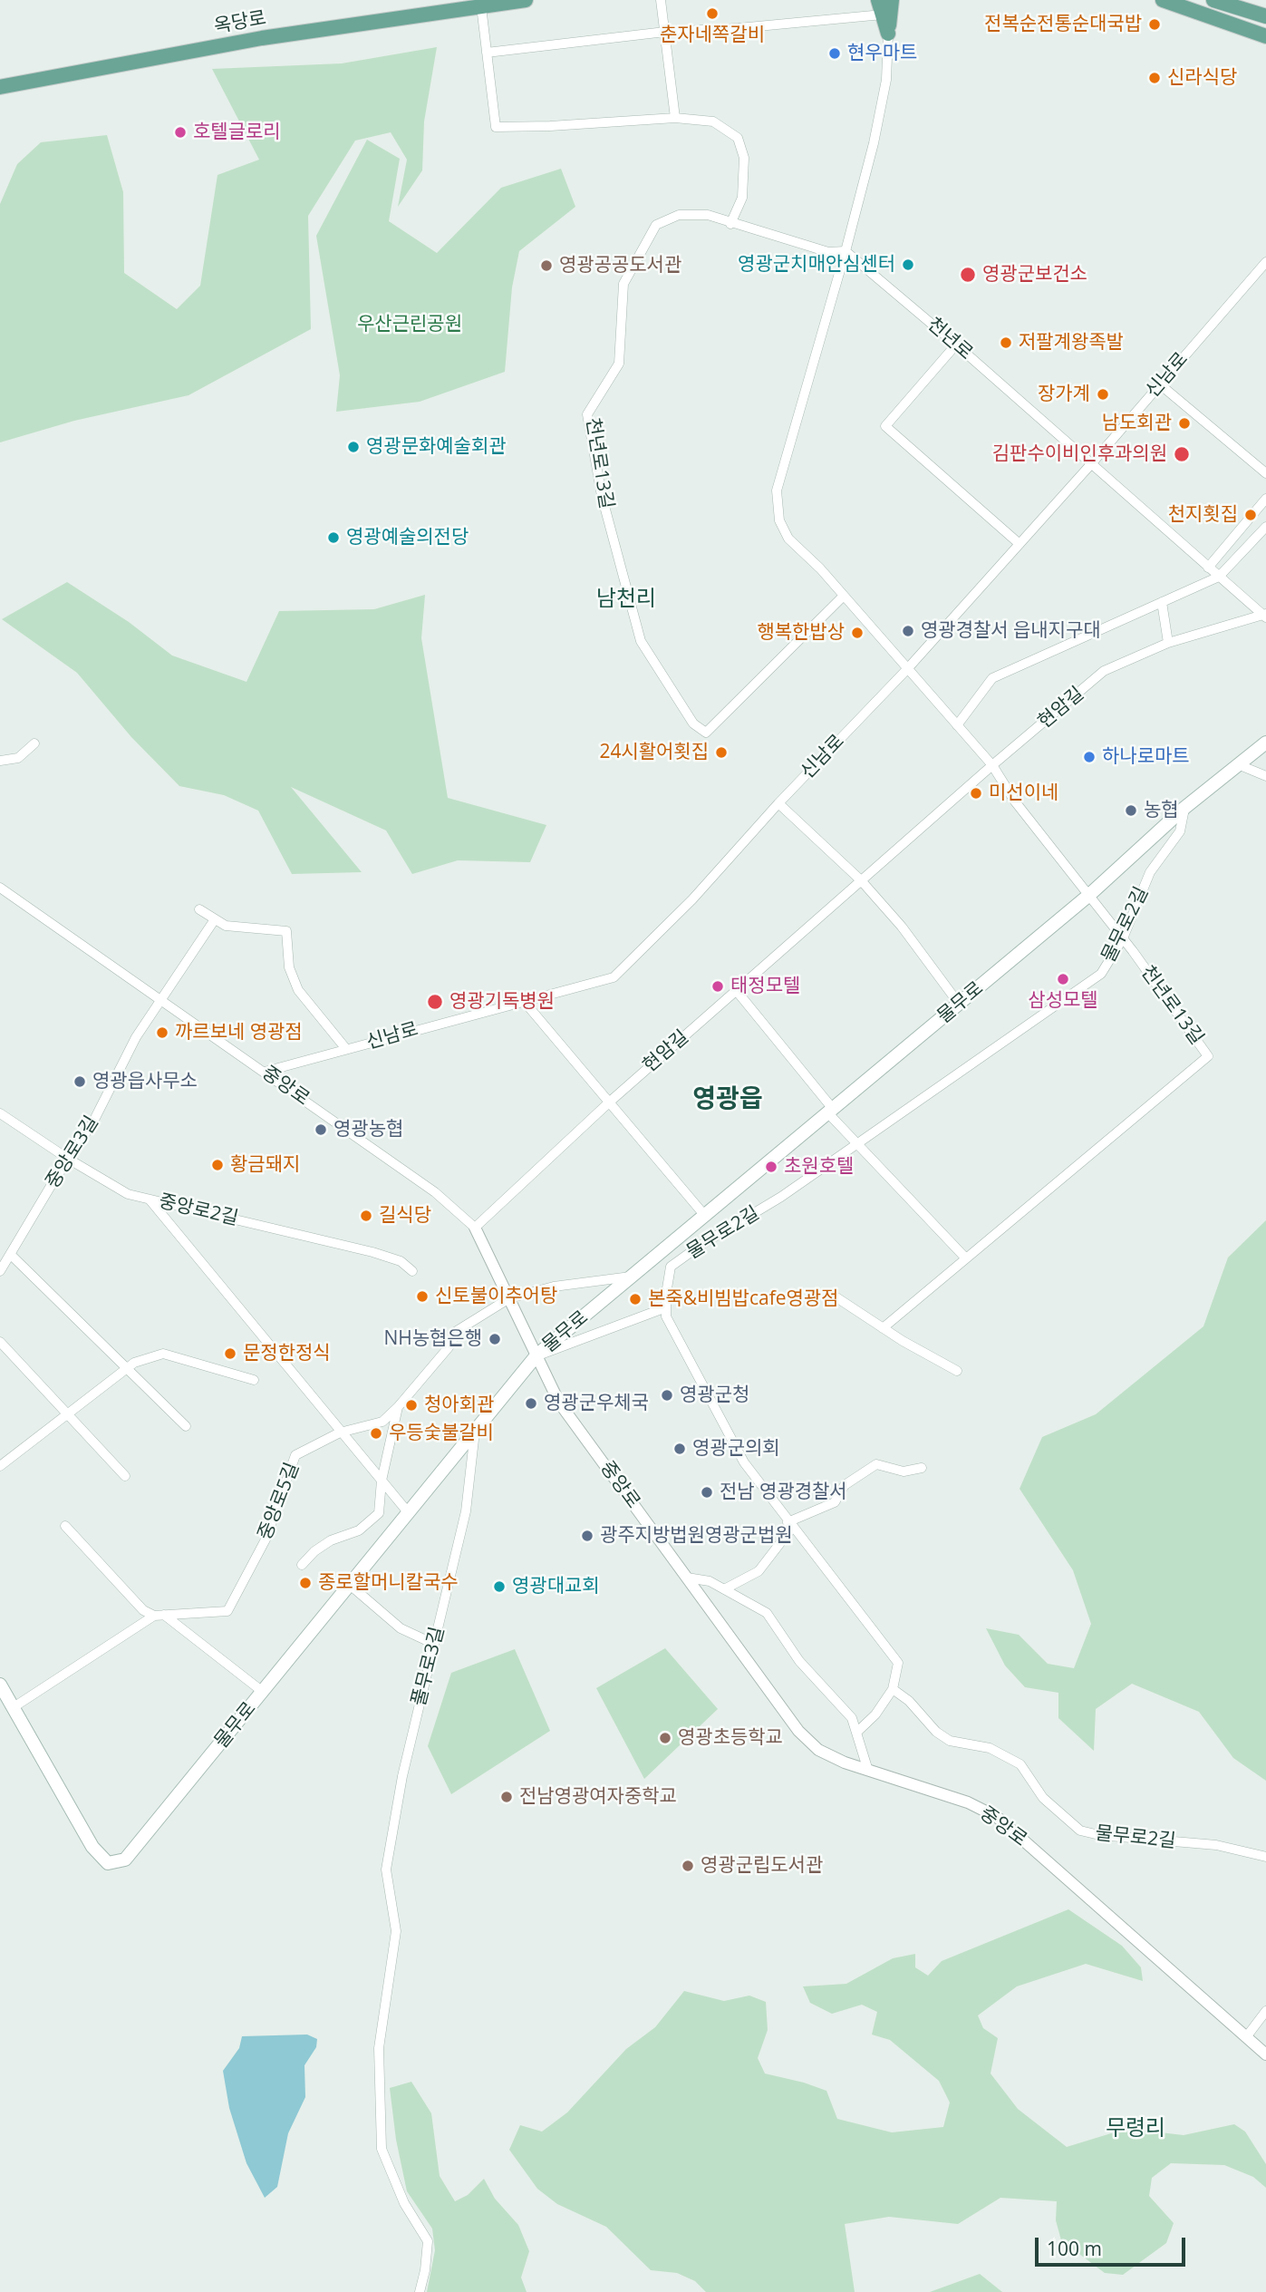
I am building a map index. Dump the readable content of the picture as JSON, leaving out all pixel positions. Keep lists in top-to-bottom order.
{
  "streets": {
    "main road": ["옥당로", "물무로"],
    "street": [
      "천년로",
      "신남로",
      "천년로13길",
      "현암길",
      "물무로2길",
      "중앙로",
      "중앙로3길",
      "중앙로2길",
      "중앙로5길",
      "풀무로3길"
    ]
  },
  "crossings": [
    ["천년로", "신남로"],
    ["천년로", "천년로13길"],
    ["천년로", "현암길"],
    ["신남로", "천년로13길"],
    ["신남로", "중앙로"],
    ["천년로13길", "현암길"],
    ["천년로13길", "물무로2길"],
    ["천년로13길", "물무로"],
    ["현암길", "중앙로"],
    ["물무로2길", "물무로"],
    ["물무로", "중앙로"],
    ["물무로", "중앙로5길"],
    ["물무로", "풀무로3길"],
    ["중앙로", "중앙로3길"],
    ["중앙로", "중앙로5길"],
    ["중앙로3길", "중앙로2길"]
  ],
  "districts": ["남천리", "영광읍", "무령리"],
  "parks": ["우산근린공원"],
  "places": [
    "춘자네쪽갈비",
    "전복순전통순대국밥",
    "현우마트",
    "신라식당",
    "호텔글로리",
    "영광군치매안심센터",
    "영광공공도서관",
    "영광군보건소",
    "저팔계왕족발",
    "장가계",
    "남도회관",
    "영광문화예술회관",
    "김판수이비인후과의원",
    "천지횟집",
    "영광예술의전당",
    "영광경찰서 읍내지구대",
    "행복한밥상",
    "24시활어횟집",
    "하나로마트",
    "미선이네",
    "농협",
    "삼성모텔",
    "태정모텔",
    "영광기독병원",
    "까르보네 영광점",
    "영광읍사무소",
    "영광농협",
    "황금돼지",
    "초원호텔",
    "길식당",
    "신토불이추어탕",
    "본죽&비빔밥cafe영광점",
    "NH농협은행",
    "문정한정식",
    "영광군청",
    "영광군우체국",
    "청아회관",
    "우등숯불갈비",
    "영광군의회",
    "전남 영광경찰서",
    "광주지방법원영광군법원",
    "종로할머니칼국수",
    "영광대교회",
    "영광초등학교",
    "전남영광여자중학교",
    "영광군립도서관"
  ],
  "scale_bar": "100 m"
}
